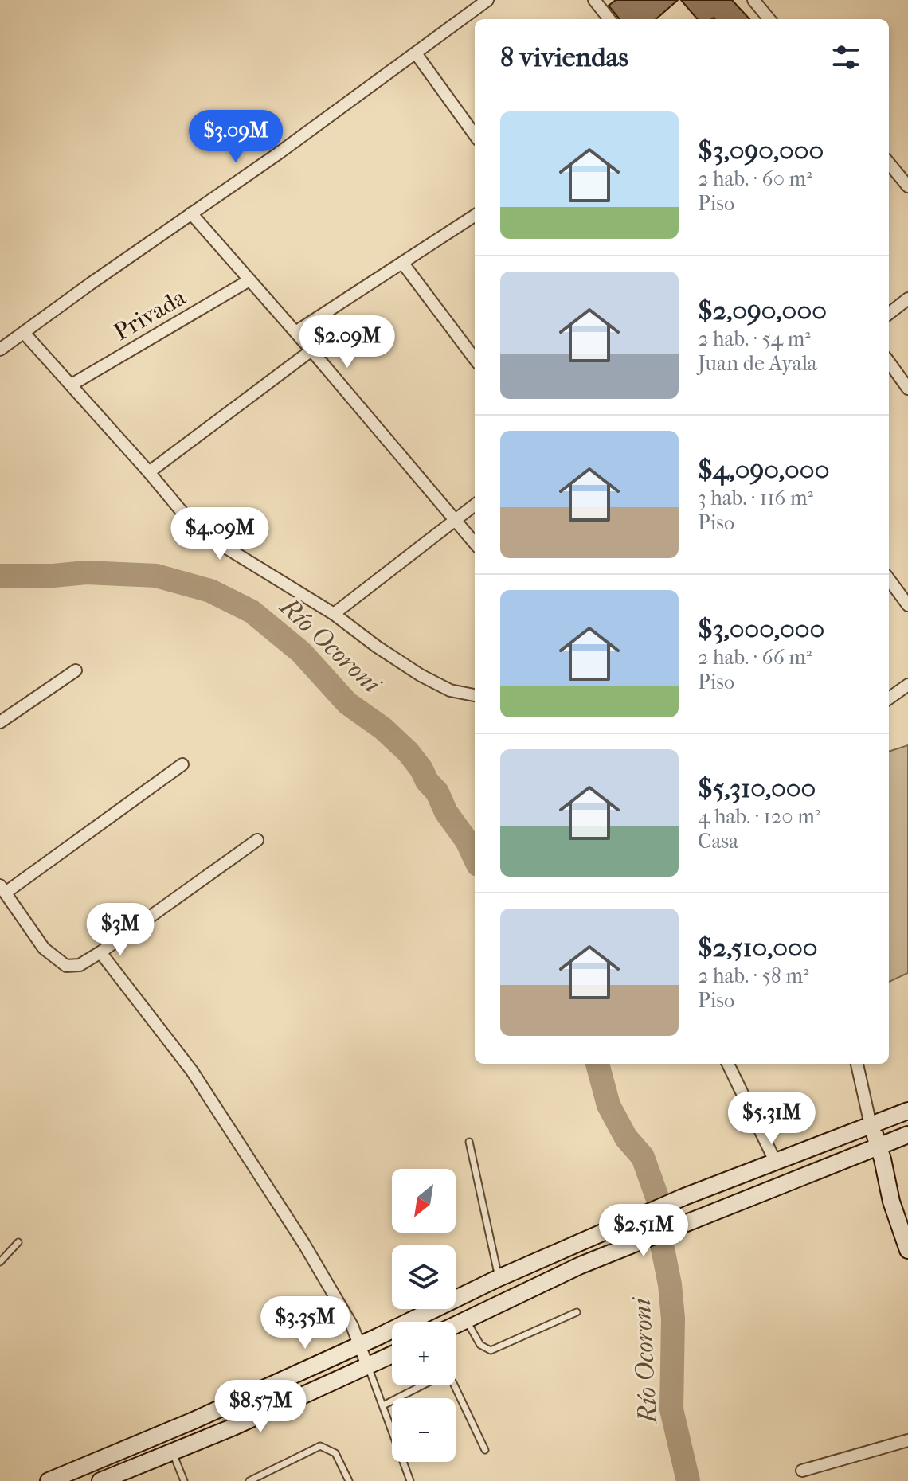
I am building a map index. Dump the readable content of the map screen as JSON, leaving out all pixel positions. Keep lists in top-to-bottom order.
{
  "streets": {
    "street": ["Privada"]
  },
  "water": ["Río Ocoroni"],
  "north": "bottom left",
  "page": {
    "heading": "8 viviendas",
    "list": [
      {
        "name": "$3,090,000",
        "note": "2 hab. · 60 m² · Piso"
      },
      {
        "name": "$2,090,000",
        "note": "2 hab. · 54 m² · Juan de Ayala"
      },
      {
        "name": "$4,090,000",
        "note": "3 hab. · 116 m² · Piso"
      },
      {
        "name": "$3,000,000",
        "note": "2 hab. · 66 m² · Piso"
      },
      {
        "name": "$5,310,000",
        "note": "4 hab. · 120 m² · Casa"
      },
      {
        "name": "$2,510,000",
        "note": "2 hab. · 58 m² · Piso"
      }
    ],
    "price": [
      "$3.09M",
      "$2.09M",
      "$4.09M",
      "$3M",
      "$5.31M",
      "$2.51M",
      "$3.35M",
      "$8.57M"
    ],
    "map_buttons": ["+", "−"]
  }
}
